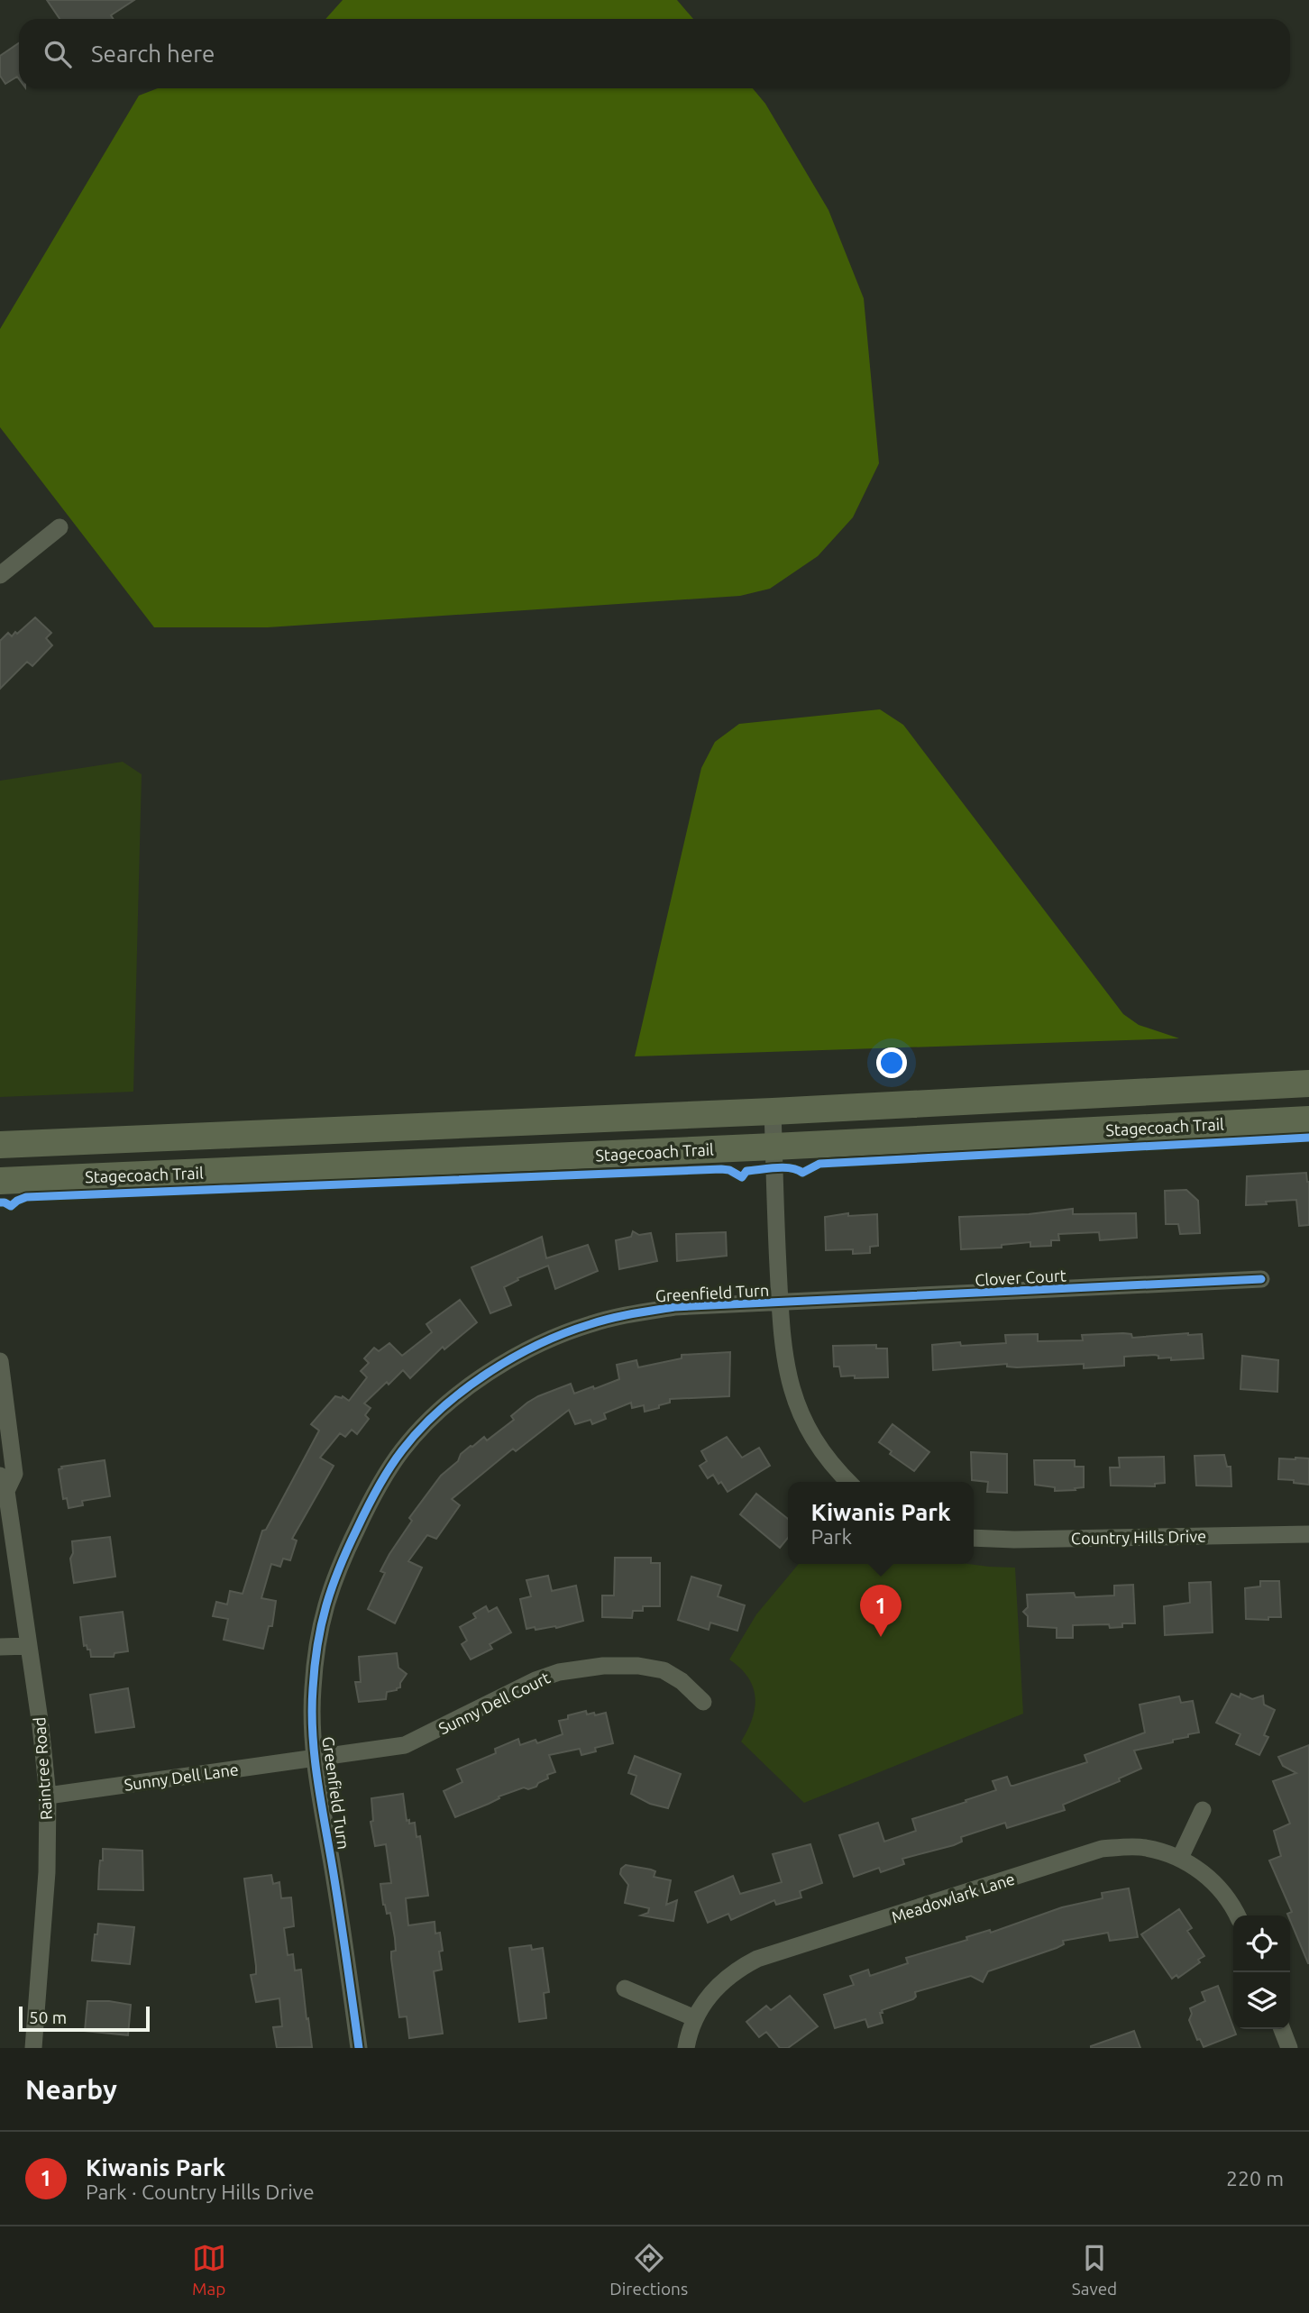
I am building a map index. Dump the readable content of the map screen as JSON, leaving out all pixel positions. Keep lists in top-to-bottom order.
{
  "streets": {
    "main road": ["Stagecoach Trail"],
    "street": [
      "Clover Court",
      "Greenfield Turn",
      "Country Hills Drive",
      "Sunny Dell Court",
      "Raintree Road",
      "Sunny Dell Lane",
      "Meadowlark Lane"
    ]
  },
  "crossings": [
    ["Clover Court", "Greenfield Turn"],
    ["Greenfield Turn", "Sunny Dell Court"],
    ["Greenfield Turn", "Sunny Dell Lane"],
    ["Sunny Dell Court", "Sunny Dell Lane"],
    ["Raintree Road", "Sunny Dell Lane"]
  ],
  "scale_bar": "50 m",
  "page": {
    "search": "Search here",
    "popup": ["Kiwanis Park", "Park"],
    "pins": "1",
    "scale": "50 m",
    "heading": "Nearby",
    "list": [
      {
        "mark": "1",
        "name": "Kiwanis Park",
        "note": "Park · Country Hills Drive",
        "value": "220 m"
      }
    ],
    "nav": ["Map", "Directions", "Saved"]
  }
}
